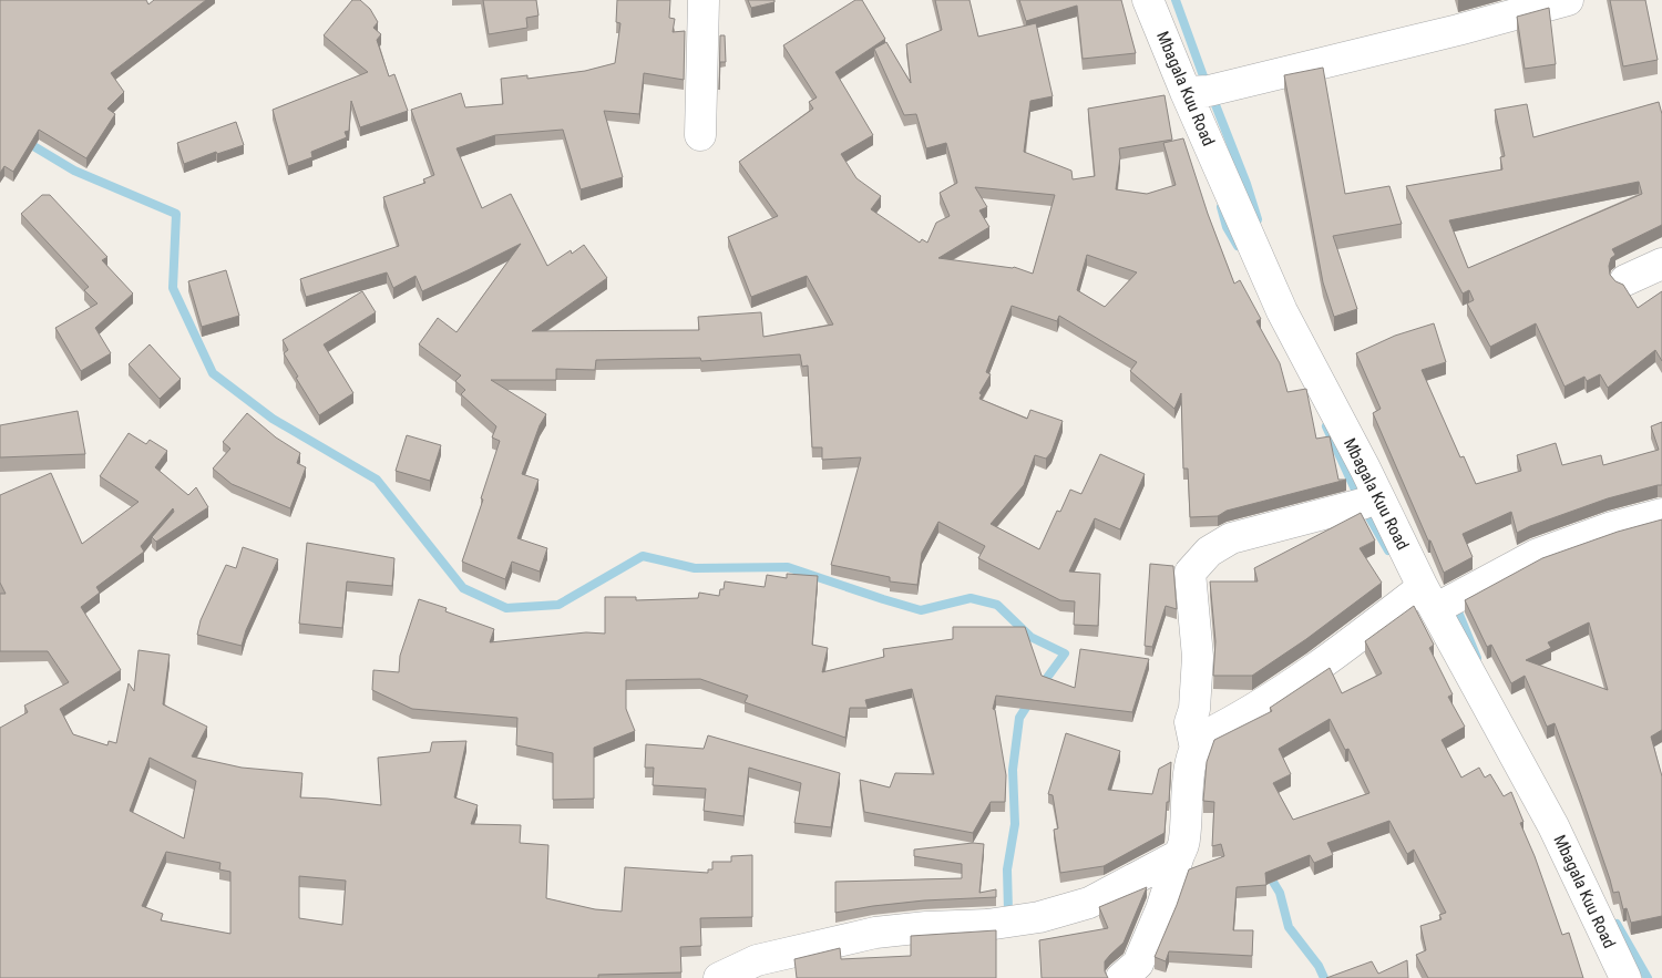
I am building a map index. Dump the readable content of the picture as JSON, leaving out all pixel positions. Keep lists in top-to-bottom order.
{
  "streets": {
    "street": ["Mbagala Kuu Road"]
  }
}
